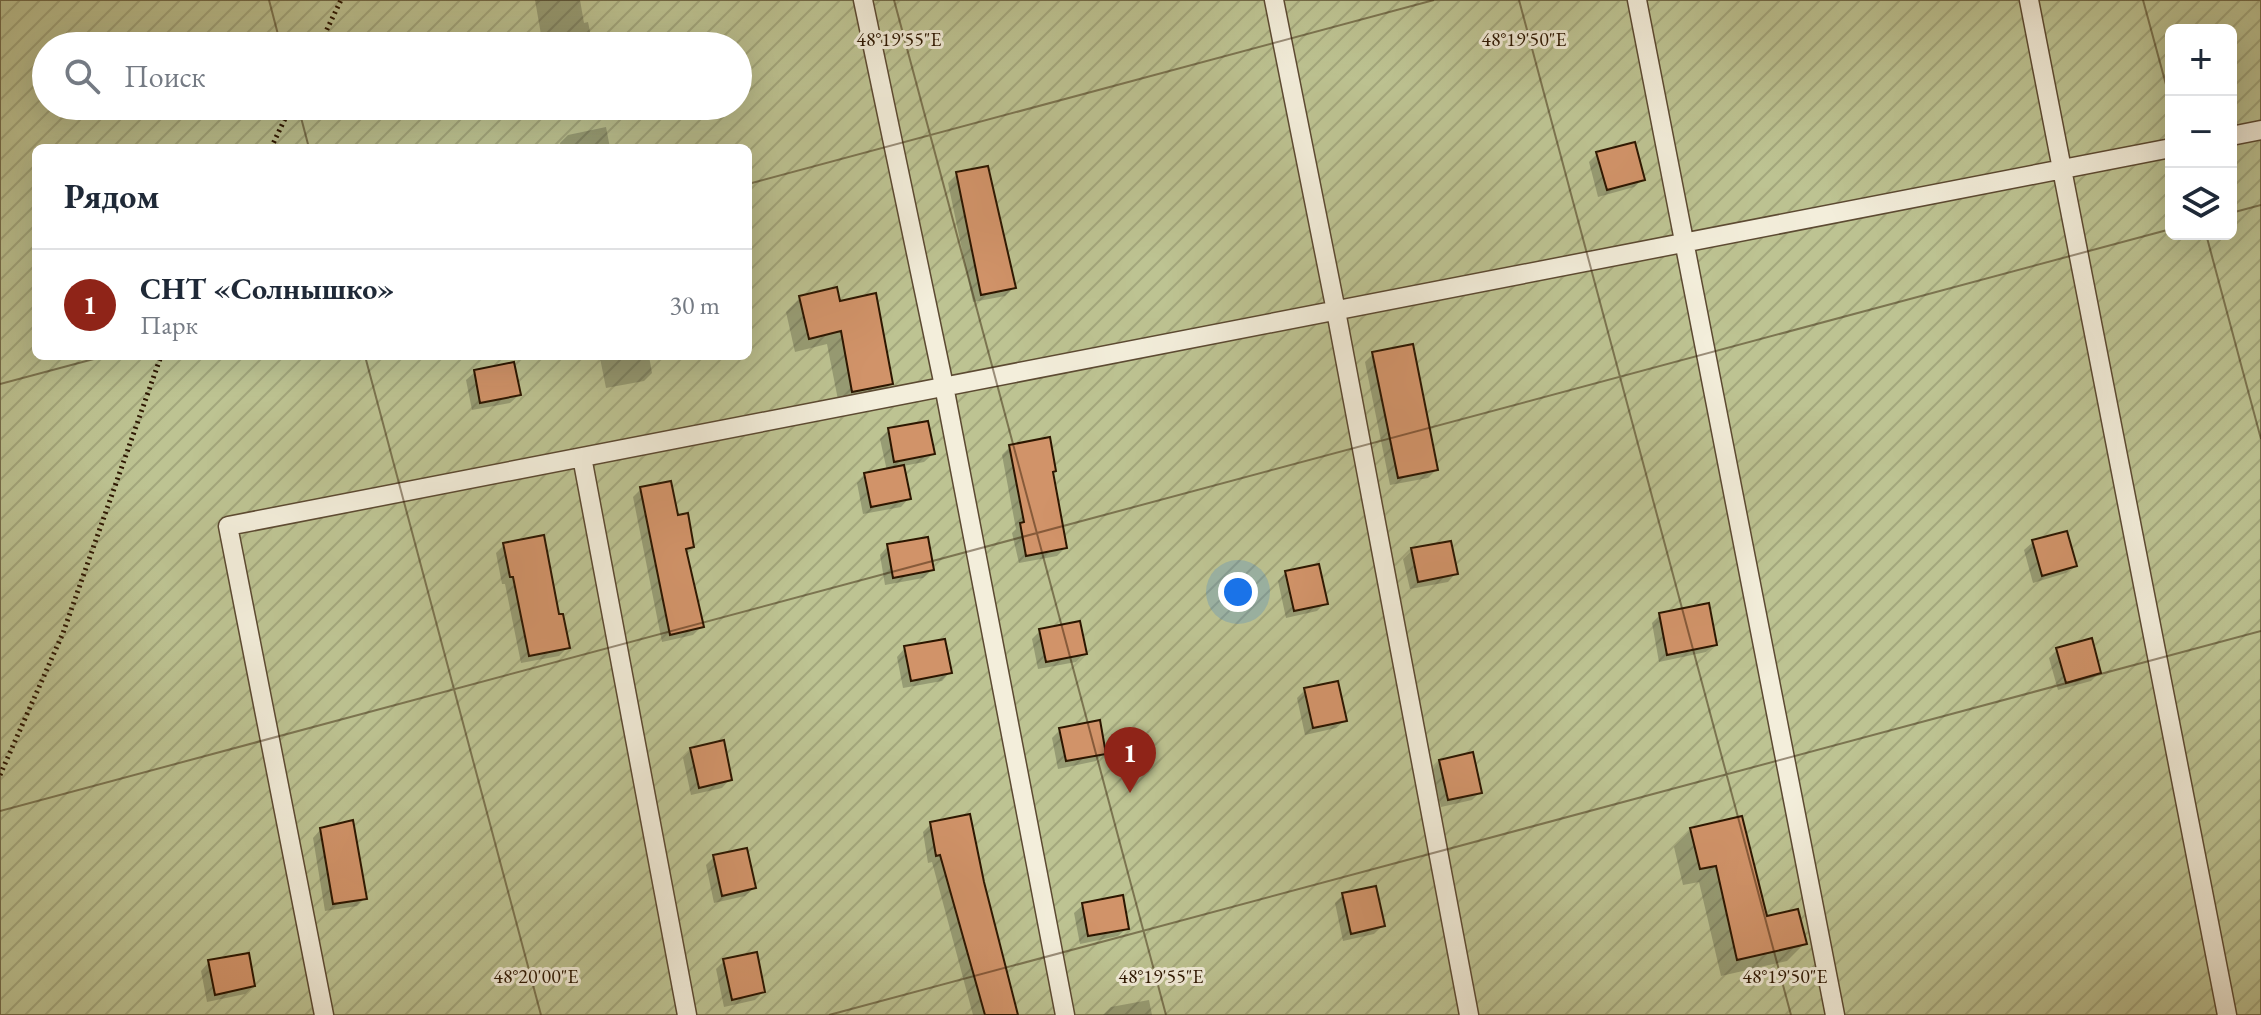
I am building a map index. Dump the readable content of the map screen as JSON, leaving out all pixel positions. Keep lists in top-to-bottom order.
{
  "page": {
    "map_buttons": ["+", "−"],
    "search": "Поиск",
    "heading": "Рядом",
    "list": [
      {
        "mark": "1",
        "name": "СНТ «Солнышко»",
        "note": "Парк",
        "value": "30 m"
      }
    ],
    "pins": "1"
  },
  "coordinates": ["48°19'55\"E", "48°19'50\"E", "48°20'00\"E"]
}
